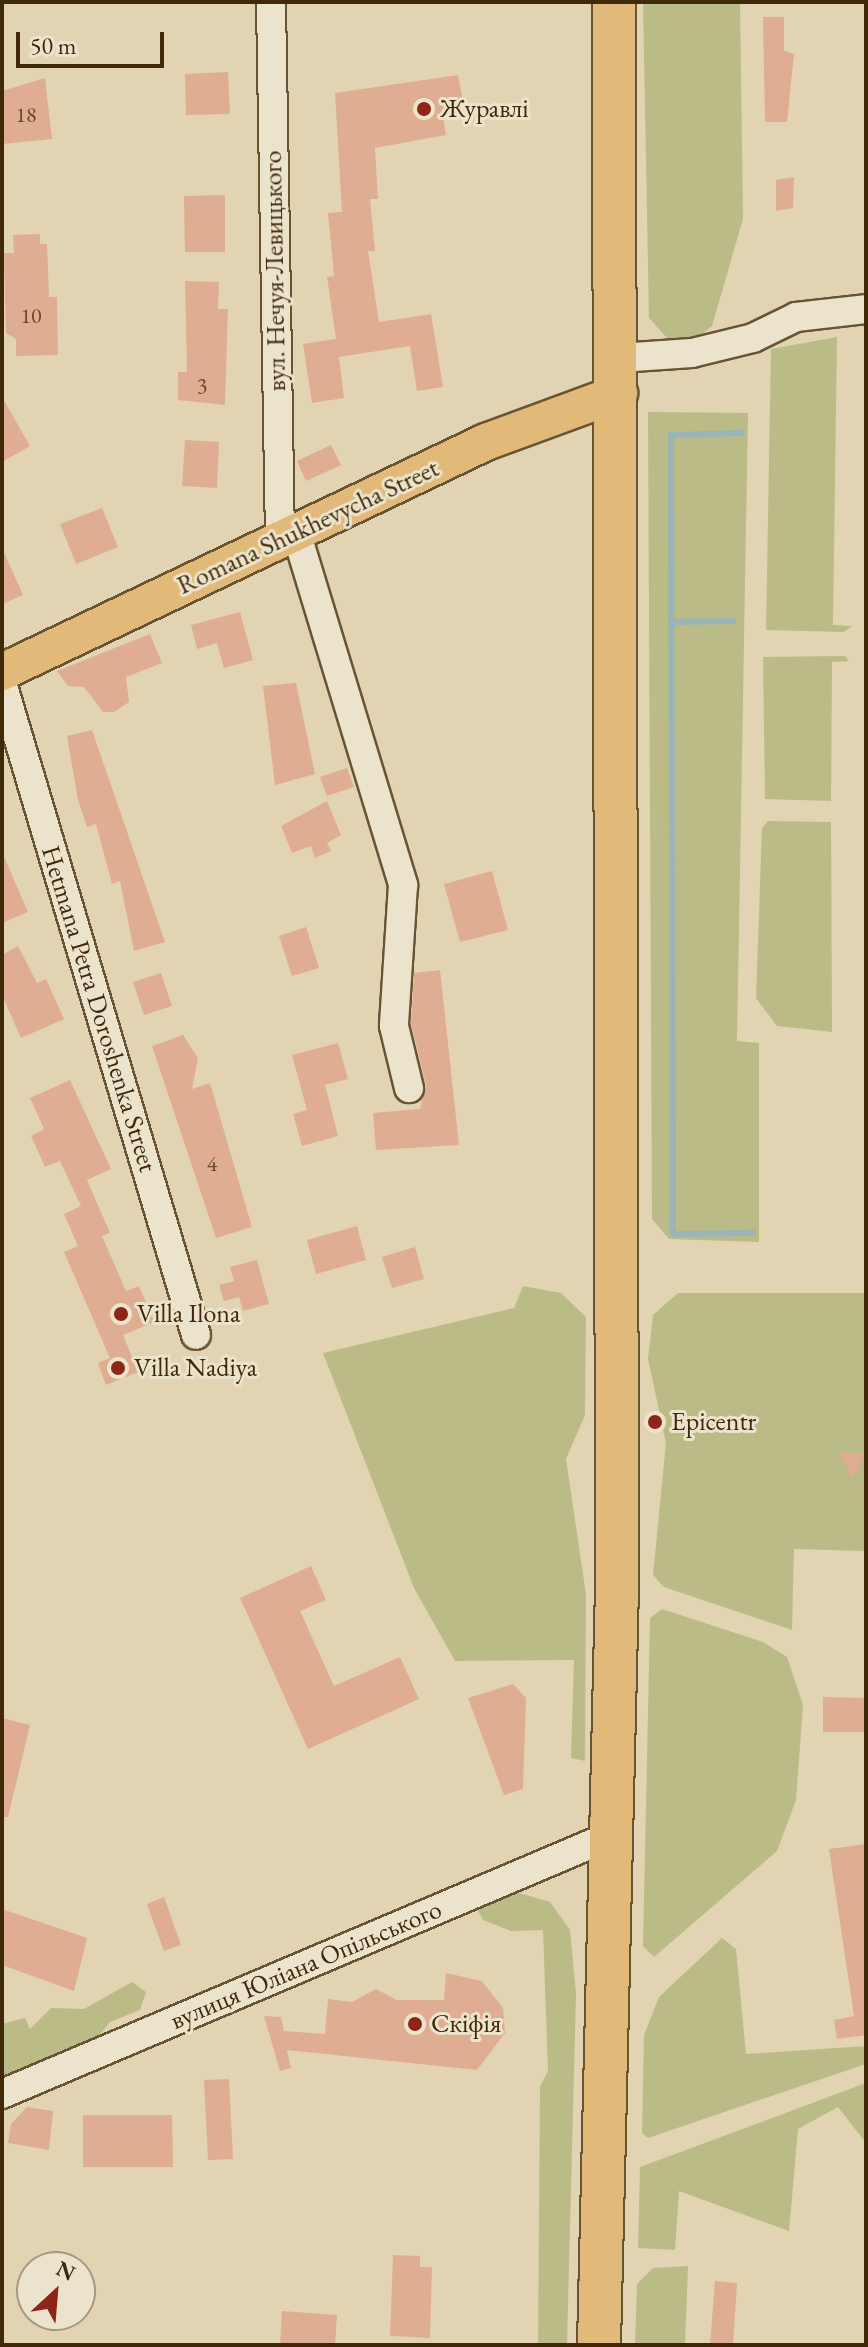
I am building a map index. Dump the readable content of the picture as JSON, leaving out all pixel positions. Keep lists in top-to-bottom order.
{
  "streets": {
    "main road": ["Romana Shukhevycha Street"],
    "street": ["вул. Нечуя-Левицького", "Hetmana Petra Doroshenka Street", "вулиця Юліана Опільського"]
  },
  "crossings": [
    ["вул. Нечуя-Левицького", "Romana Shukhevycha Street"]
  ],
  "places": [
    "Журавлі",
    "Villa Ilona",
    "Villa Nadiya",
    "Epicentr",
    "Скіфія"
  ],
  "house_numbers": [
    "18",
    "10",
    "3",
    "4"
  ],
  "scale_bar": "50 m",
  "north": "top right"
}
